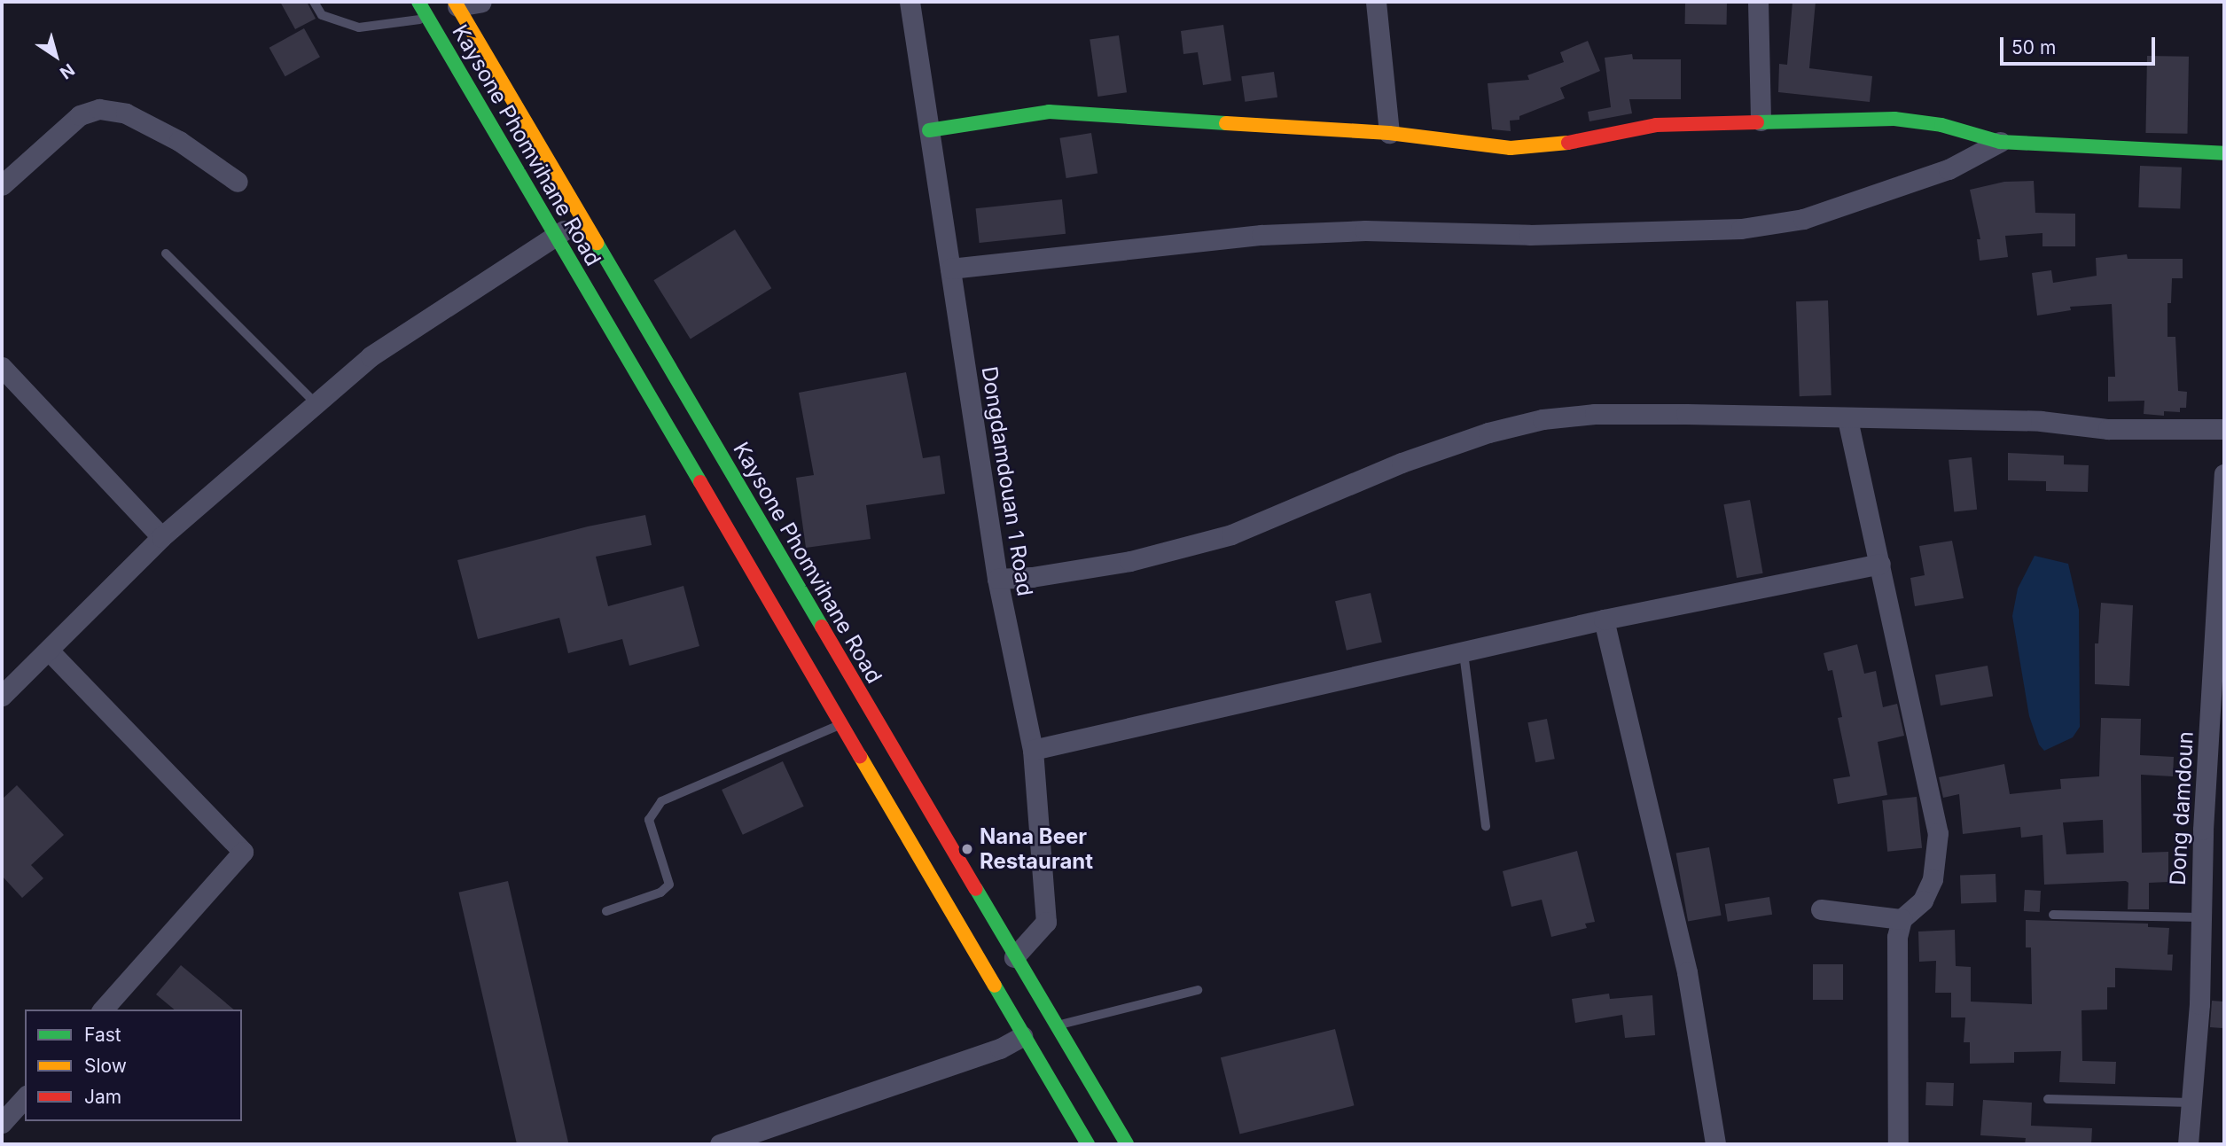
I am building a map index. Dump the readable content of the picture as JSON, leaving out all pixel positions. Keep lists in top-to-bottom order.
{
  "streets": {
    "main road": ["Kaysone Phomvihane Road"],
    "street": ["Dongdamdouan 1 Road", "Dong damdoun"]
  },
  "crossings": [
    ["Kaysone Phomvihane Road", "Dongdamdouan 1 Road"]
  ],
  "places": ["Nana Beer Restaurant"],
  "legend": ["Fast", "Slow", "Jam"],
  "scale_bar": "50 m",
  "north": "bottom right"
}
